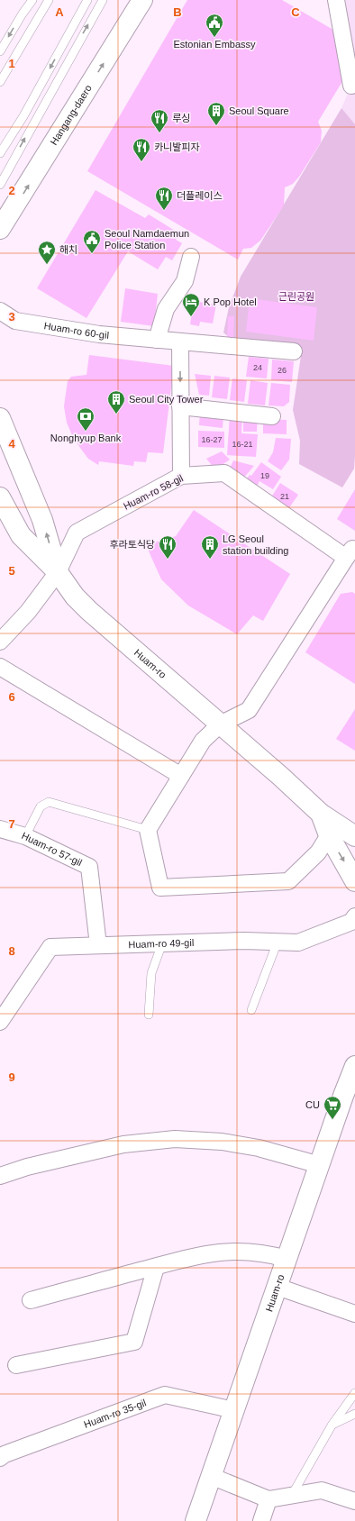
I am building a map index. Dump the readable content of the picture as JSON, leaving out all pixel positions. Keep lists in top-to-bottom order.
{
  "streets": {
    "main road": ["Hangang-daero", "Huam-ro"],
    "street": [
      "Huam-ro 60-gil",
      "Huam-ro 58-gil",
      "Huam-ro 57-gil",
      "Huam-ro 49-gil",
      "Huam-ro 35-gil"
    ]
  },
  "crossings": [
    ["Huam-ro 58-gil", "Huam-ro"],
    ["Huam-ro", "Huam-ro 35-gil"],
    ["Huam-ro 57-gil", "Huam-ro 49-gil"]
  ],
  "one_way": ["Hangang-daero"],
  "parks": ["근린공원"],
  "places": {
    "public building": ["Estonian Embassy", "Seoul Namdaemun Police Station"],
    "building": ["Seoul Square", "Seoul City Tower", "LG Seoul station building"],
    "restaurant": [
      "루싱",
      "카니발피자",
      "더플레이스",
      "후라토식당"
    ],
    "place": ["해치"],
    "hotel": ["K Pop Hotel"],
    "bank": ["Nonghyup Bank"],
    "supermarket": ["CU"]
  },
  "house_numbers": [
    "24",
    "26",
    "16-27",
    "16-21",
    "19",
    "21"
  ],
  "grid": {
    "columns": ["A", "B", "C"],
    "rows": [
      "1",
      "2",
      "3",
      "4",
      "5",
      "6",
      "7",
      "8",
      "9"
    ]
  }
}
